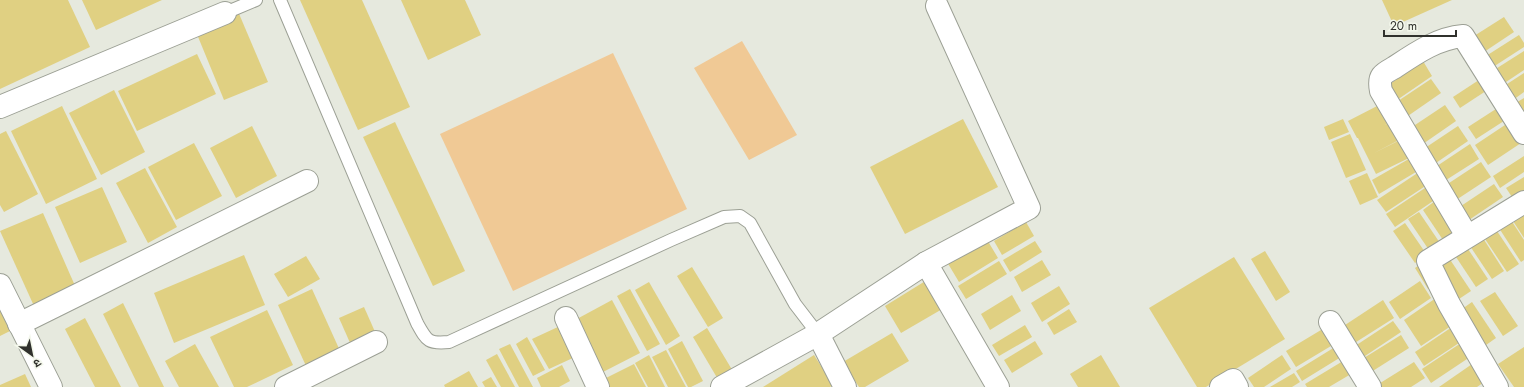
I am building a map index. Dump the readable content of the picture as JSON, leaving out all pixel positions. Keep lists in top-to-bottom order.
{
  "scale_bar": "20 m",
  "north": "bottom right"
}
